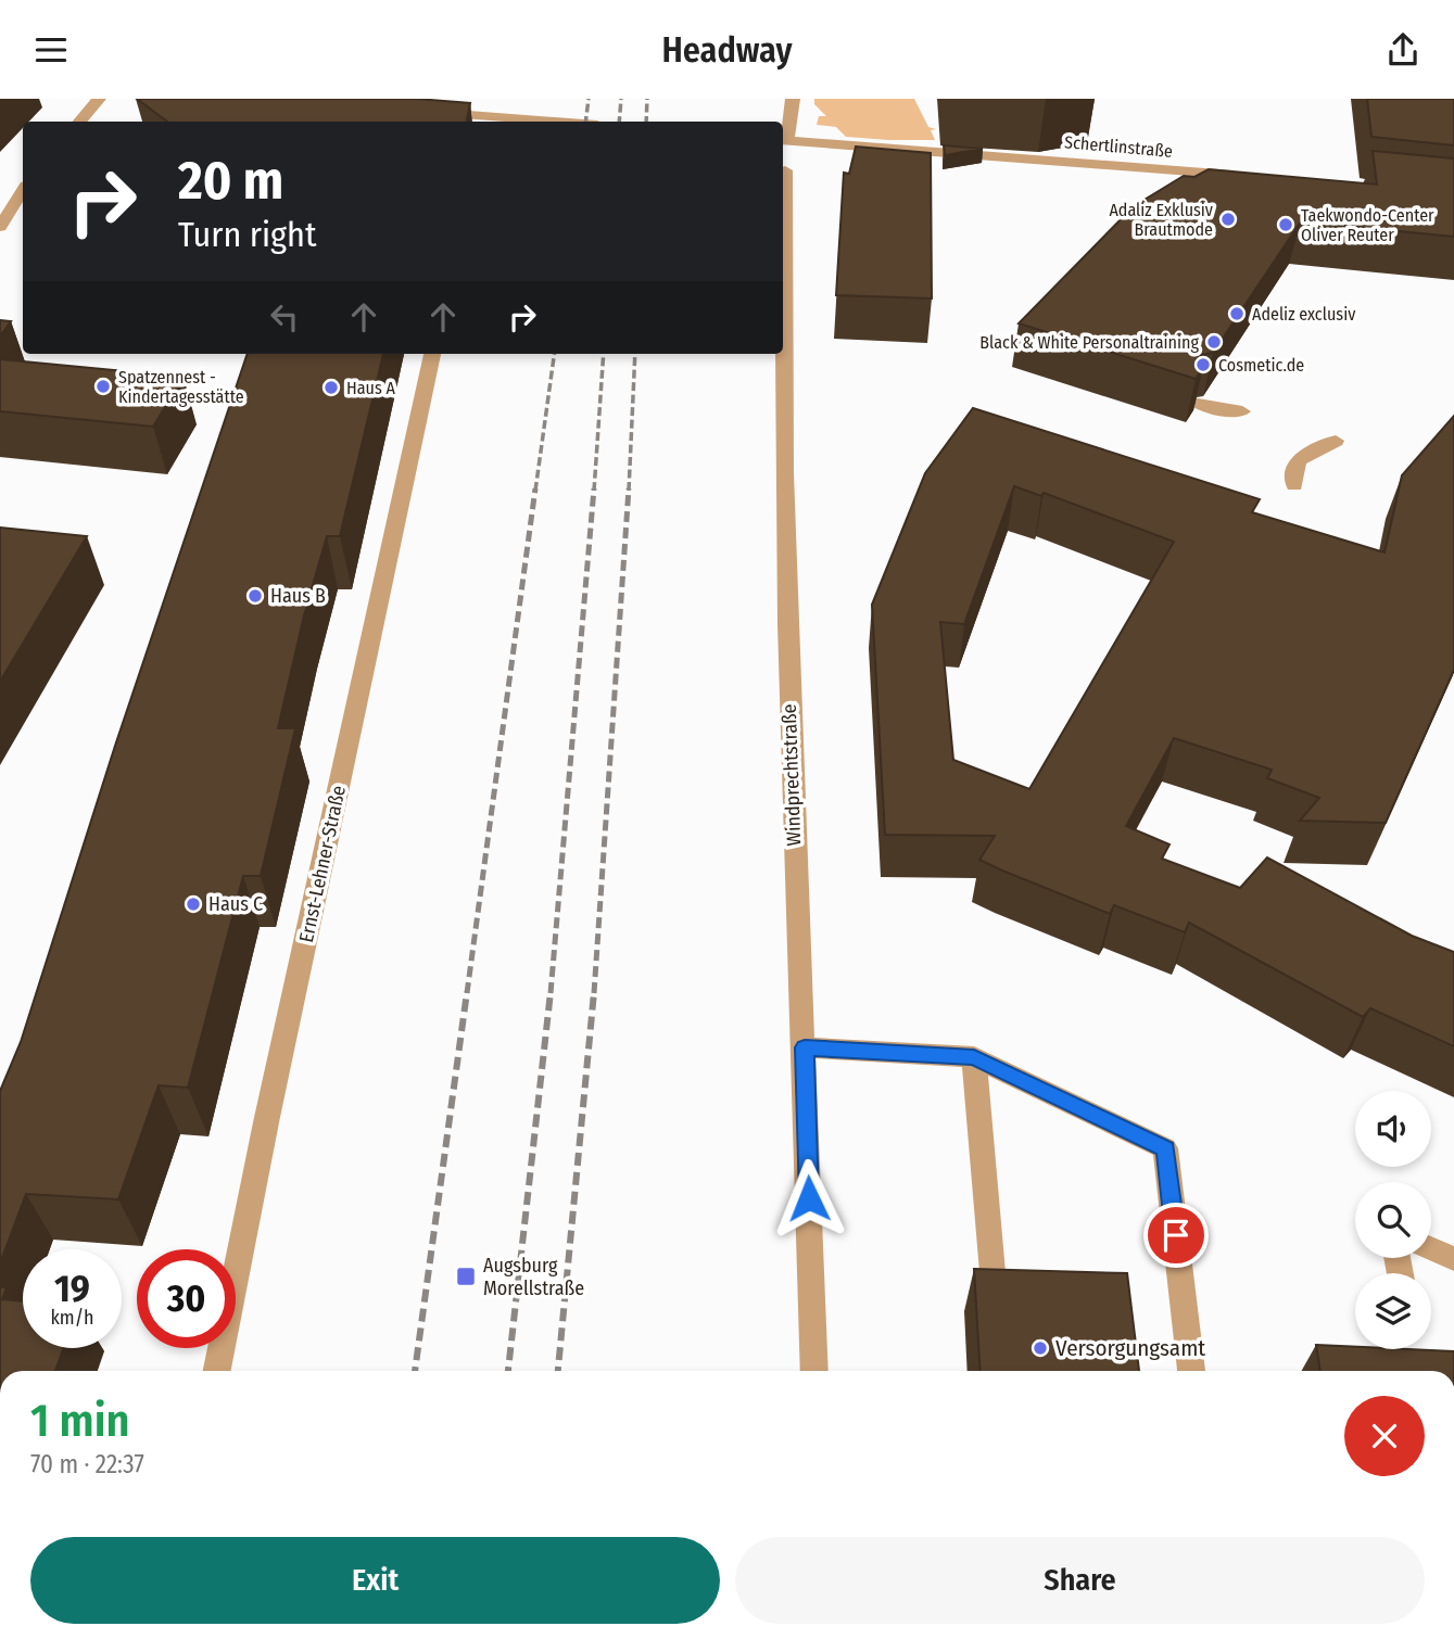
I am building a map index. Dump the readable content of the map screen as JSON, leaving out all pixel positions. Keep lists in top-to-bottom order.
{
  "streets": {
    "street": ["Schertlinstraße", "Windprechtstraße", "Ernst-Lehner-Straße"]
  },
  "places": {
    "other": [
      "Adaliz Exklusiv Brautmode",
      "Taekwondo-Center Oliver Reuter",
      "Adeliz exclusiv",
      "Black & White Personaltraining",
      "Cosmetic.de",
      "Spatzennest - Kindertagesstätte",
      "Haus A",
      "Haus B",
      "Haus C",
      "Versorgungsamt"
    ],
    "transit": ["Augsburg Morellstraße"]
  },
  "page": {
    "header": "Headway",
    "turn": ["20 m", "Turn right"],
    "speed": "19 km/h",
    "limit": "30",
    "heading": ["1 min", "70 m · 22:37"],
    "buttons": ["Exit", "Share"]
  }
}
